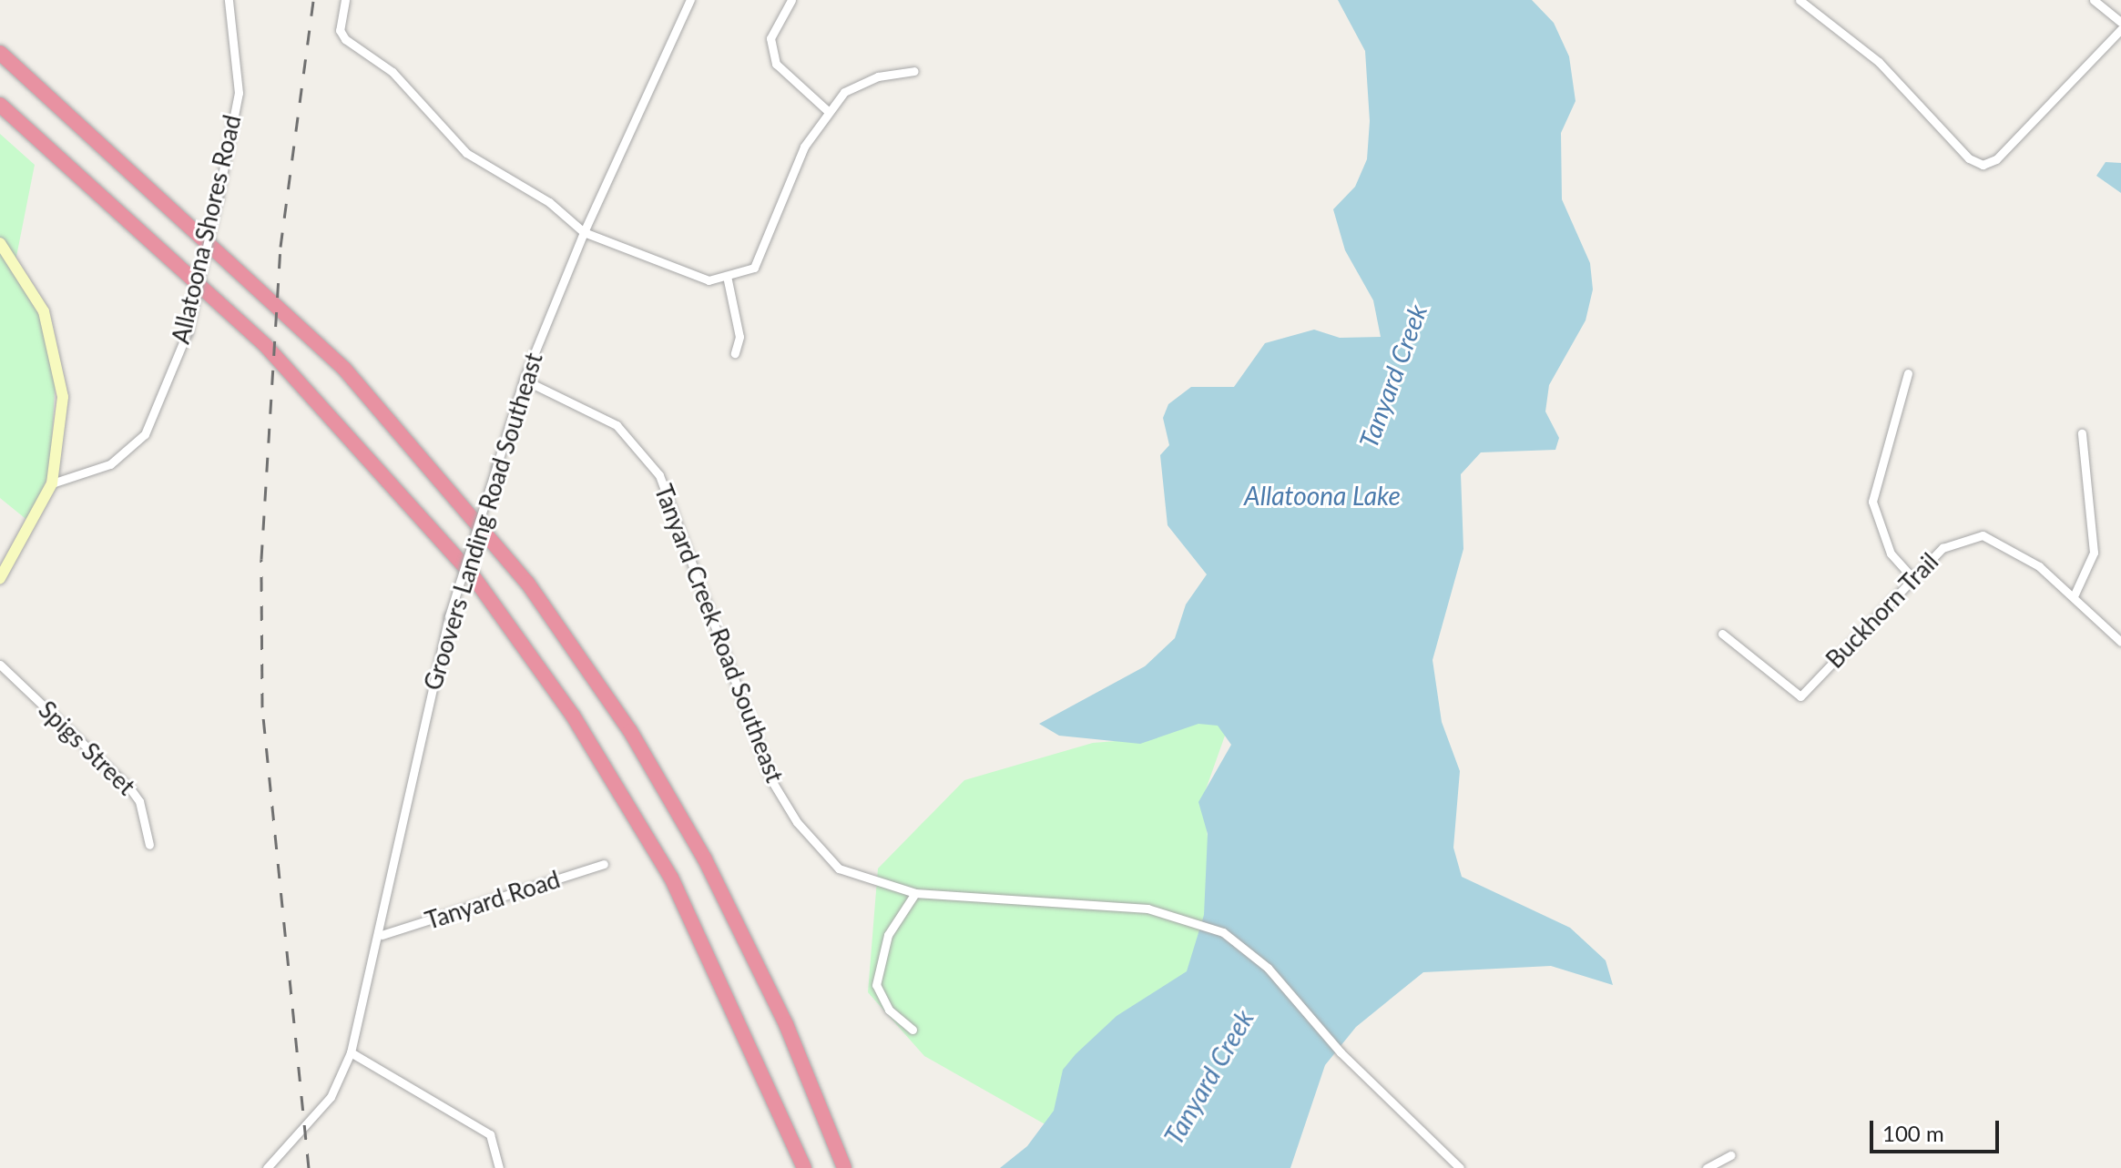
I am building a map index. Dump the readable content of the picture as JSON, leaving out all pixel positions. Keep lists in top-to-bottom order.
{
  "streets": {
    "street": [
      "Allatoona Shores Road",
      "Groovers Landing Road Southeast",
      "Buckhorn Trail",
      "Tanyard Creek Road Southeast",
      "Spigs Street",
      "Tanyard Road"
    ]
  },
  "crossings": [
    ["Groovers Landing Road Southeast", "Tanyard Creek Road Southeast"],
    ["Groovers Landing Road Southeast", "Tanyard Road"]
  ],
  "water": ["Tanyard Creek", "Allatoona Lake"],
  "scale_bar": "100 m"
}
